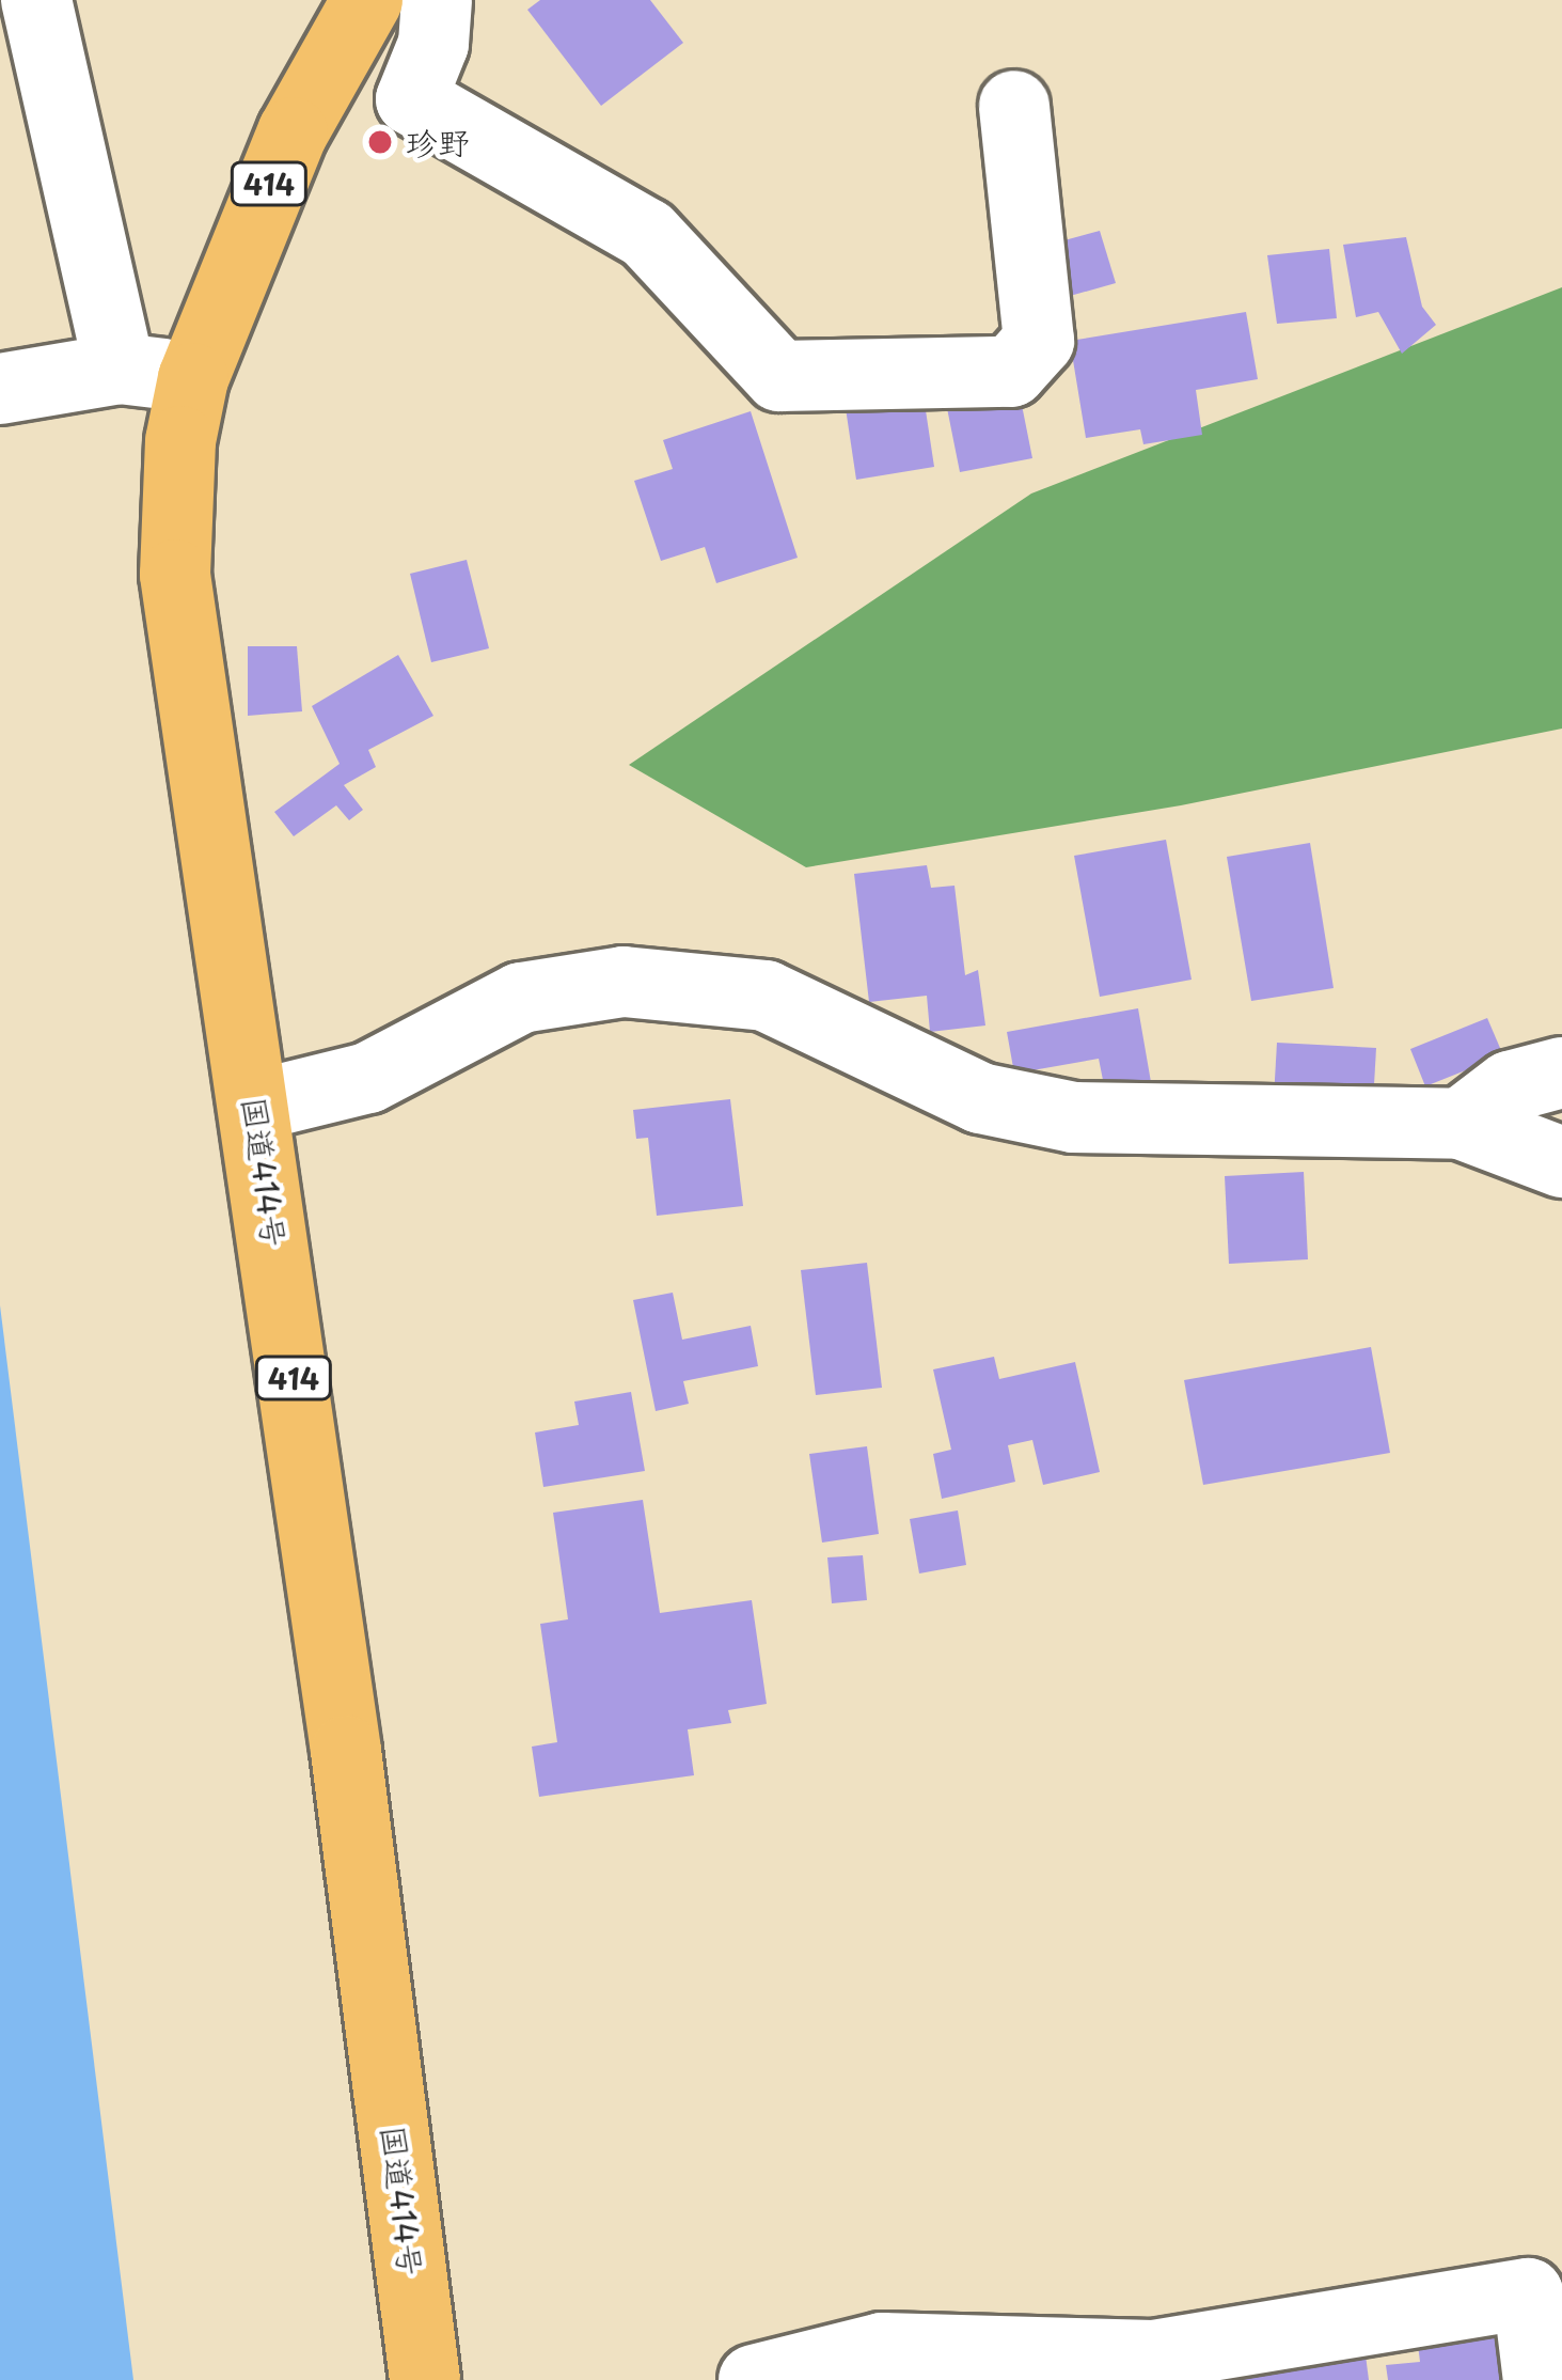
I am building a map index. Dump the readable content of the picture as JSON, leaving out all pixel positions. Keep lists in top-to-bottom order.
{
  "streets": {
    "highway": ["414", "国道414号"]
  },
  "places": ["珍野"]
}
